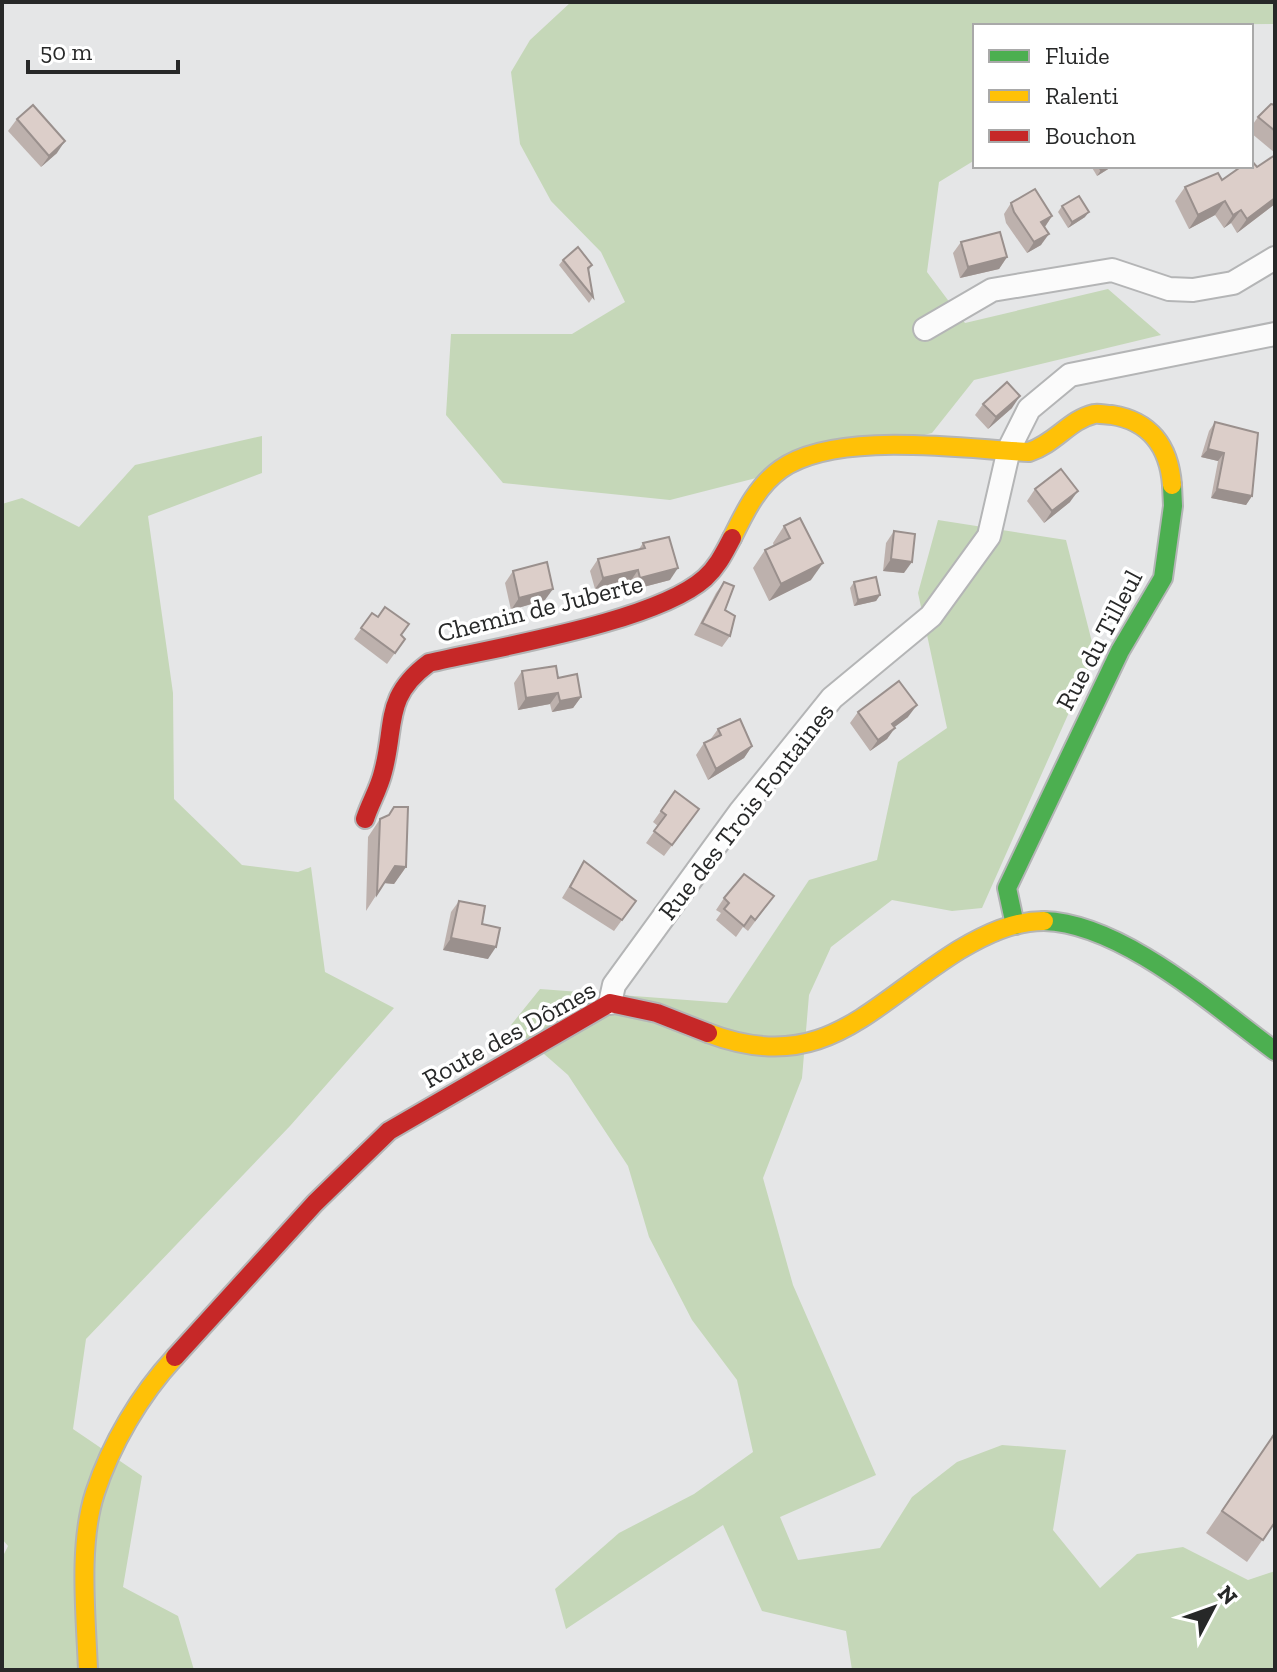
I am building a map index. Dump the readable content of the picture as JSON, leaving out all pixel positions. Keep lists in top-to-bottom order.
{
  "streets": {
    "street": [
      "Chemin de Juberte",
      "Rue du Tilleul",
      "Rue des Trois Fontaines",
      "Route des Dômes"
    ]
  },
  "crossings": [
    ["Chemin de Juberte", "Rue du Tilleul"],
    ["Chemin de Juberte", "Rue des Trois Fontaines"],
    ["Rue du Tilleul", "Rue des Trois Fontaines"],
    ["Rue du Tilleul", "Route des Dômes"],
    ["Rue des Trois Fontaines", "Route des Dômes"]
  ],
  "legend": ["Fluide", "Ralenti", "Bouchon"],
  "scale_bar": "50 m",
  "north": "top right"
}
